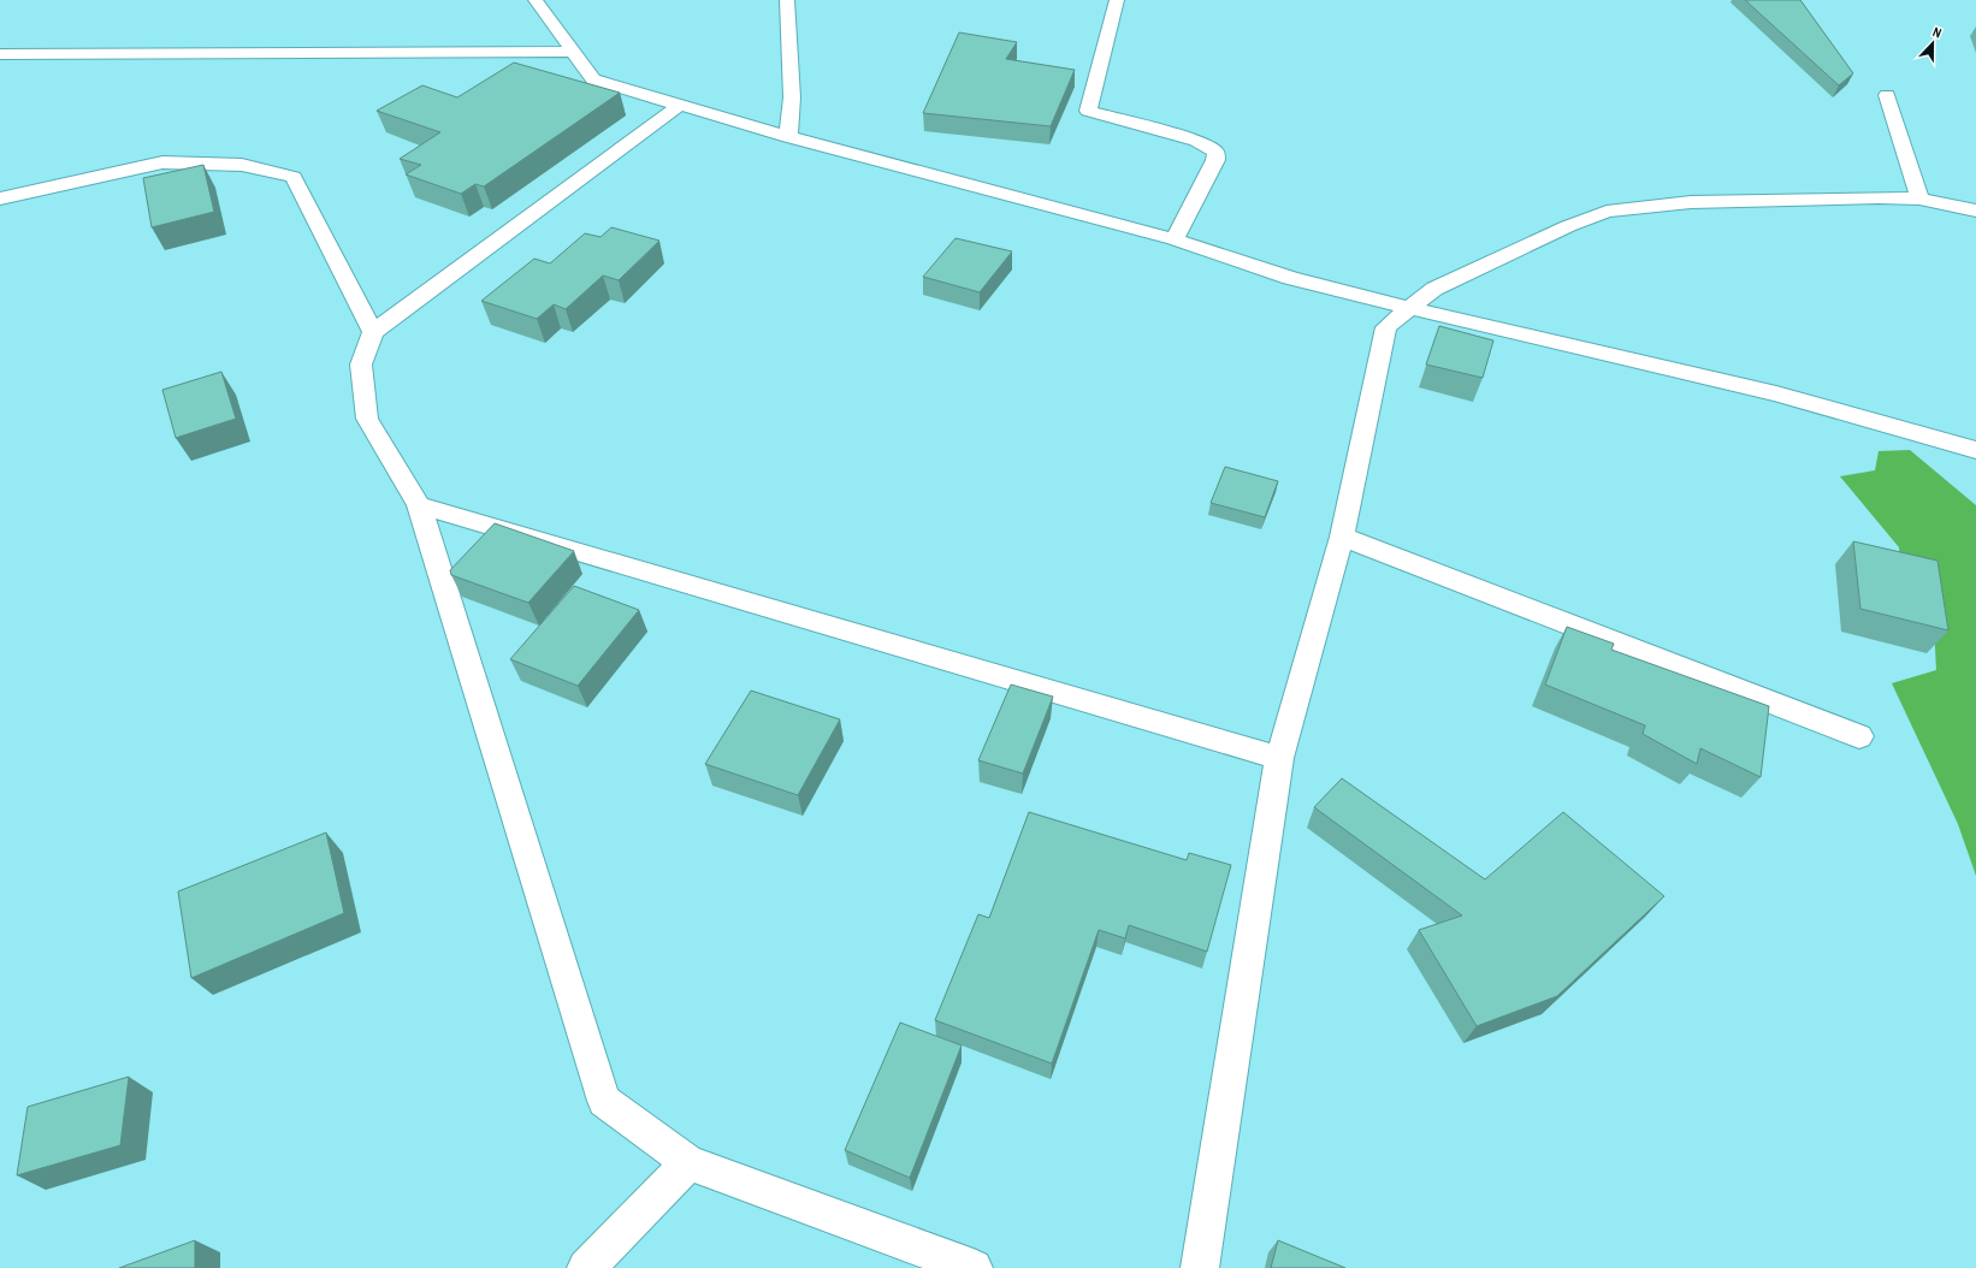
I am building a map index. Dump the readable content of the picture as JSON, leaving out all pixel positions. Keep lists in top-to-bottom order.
{
  "north": "top"
}
